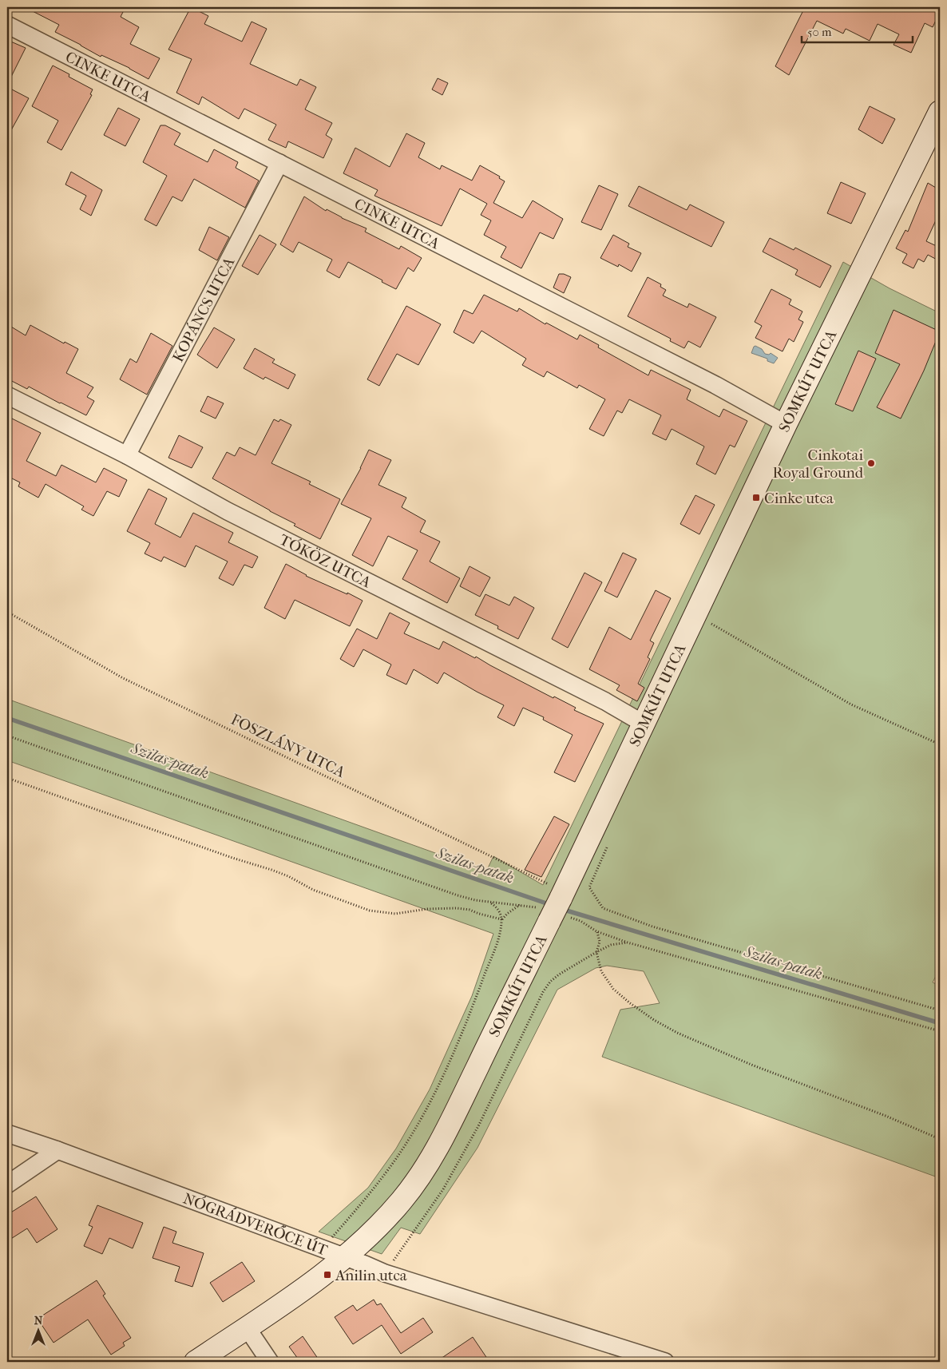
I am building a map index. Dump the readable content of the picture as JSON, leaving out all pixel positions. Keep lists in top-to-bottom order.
{
  "streets": {
    "street": [
      "CINKE UTCA",
      "KOPÁNCS UTCA",
      "SOMKÚT UTCA",
      "TÓKÖZ UTCA",
      "NÓGRÁDVERŐCE ÚT"
    ],
    "path": ["FOSZLÁNY UTCA"]
  },
  "crossings": [
    ["CINKE UTCA", "KOPÁNCS UTCA"],
    ["CINKE UTCA", "SOMKÚT UTCA"],
    ["KOPÁNCS UTCA", "TÓKÖZ UTCA"],
    ["SOMKÚT UTCA", "TÓKÖZ UTCA"],
    ["SOMKÚT UTCA", "FOSZLÁNY UTCA"],
    ["SOMKÚT UTCA", "NÓGRÁDVERŐCE ÚT"]
  ],
  "water": ["Szilas-patak"],
  "places": {
    "other": ["Cinkotai Royal Ground"],
    "transit": ["Cinke utca", "Anilin utca"]
  },
  "scale_bar": "50 m",
  "north": "top"
}
